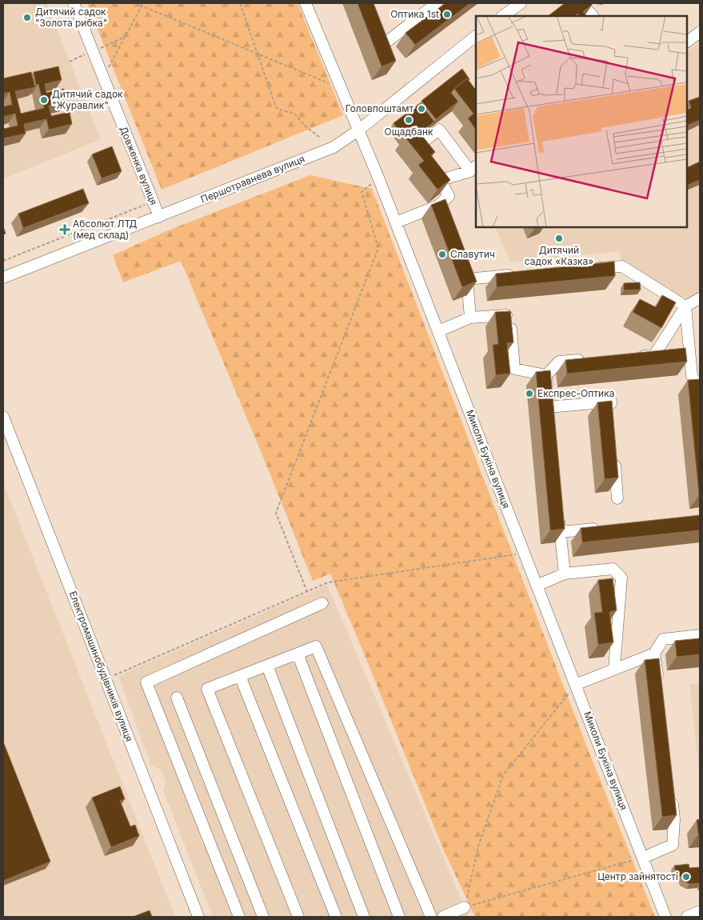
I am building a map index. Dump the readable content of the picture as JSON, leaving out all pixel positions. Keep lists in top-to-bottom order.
{
  "streets": {
    "street": [
      "Довженка вулиця",
      "Першотравнева вулиця",
      "Миколи Букіна вулиця",
      "Електромашинобудівників вулиця"
    ]
  },
  "crossings": [
    ["Довженка вулиця", "Першотравнева вулиця"],
    ["Першотравнева вулиця", "Миколи Букіна вулиця"]
  ],
  "places": {
    "other": [
      "Оптика 1st",
      "Дитячий садок \"Золота рибка\"",
      "Дитячий садок \"Журавлик\"",
      "Головпоштамт",
      "Ощадбанк",
      "Дитячий садок «Казка»",
      "Славутич",
      "Експрес-Оптика",
      "Центр зайнятості"
    ],
    "health": ["Абсолют ЛТД (мед склад)"]
  }
}
